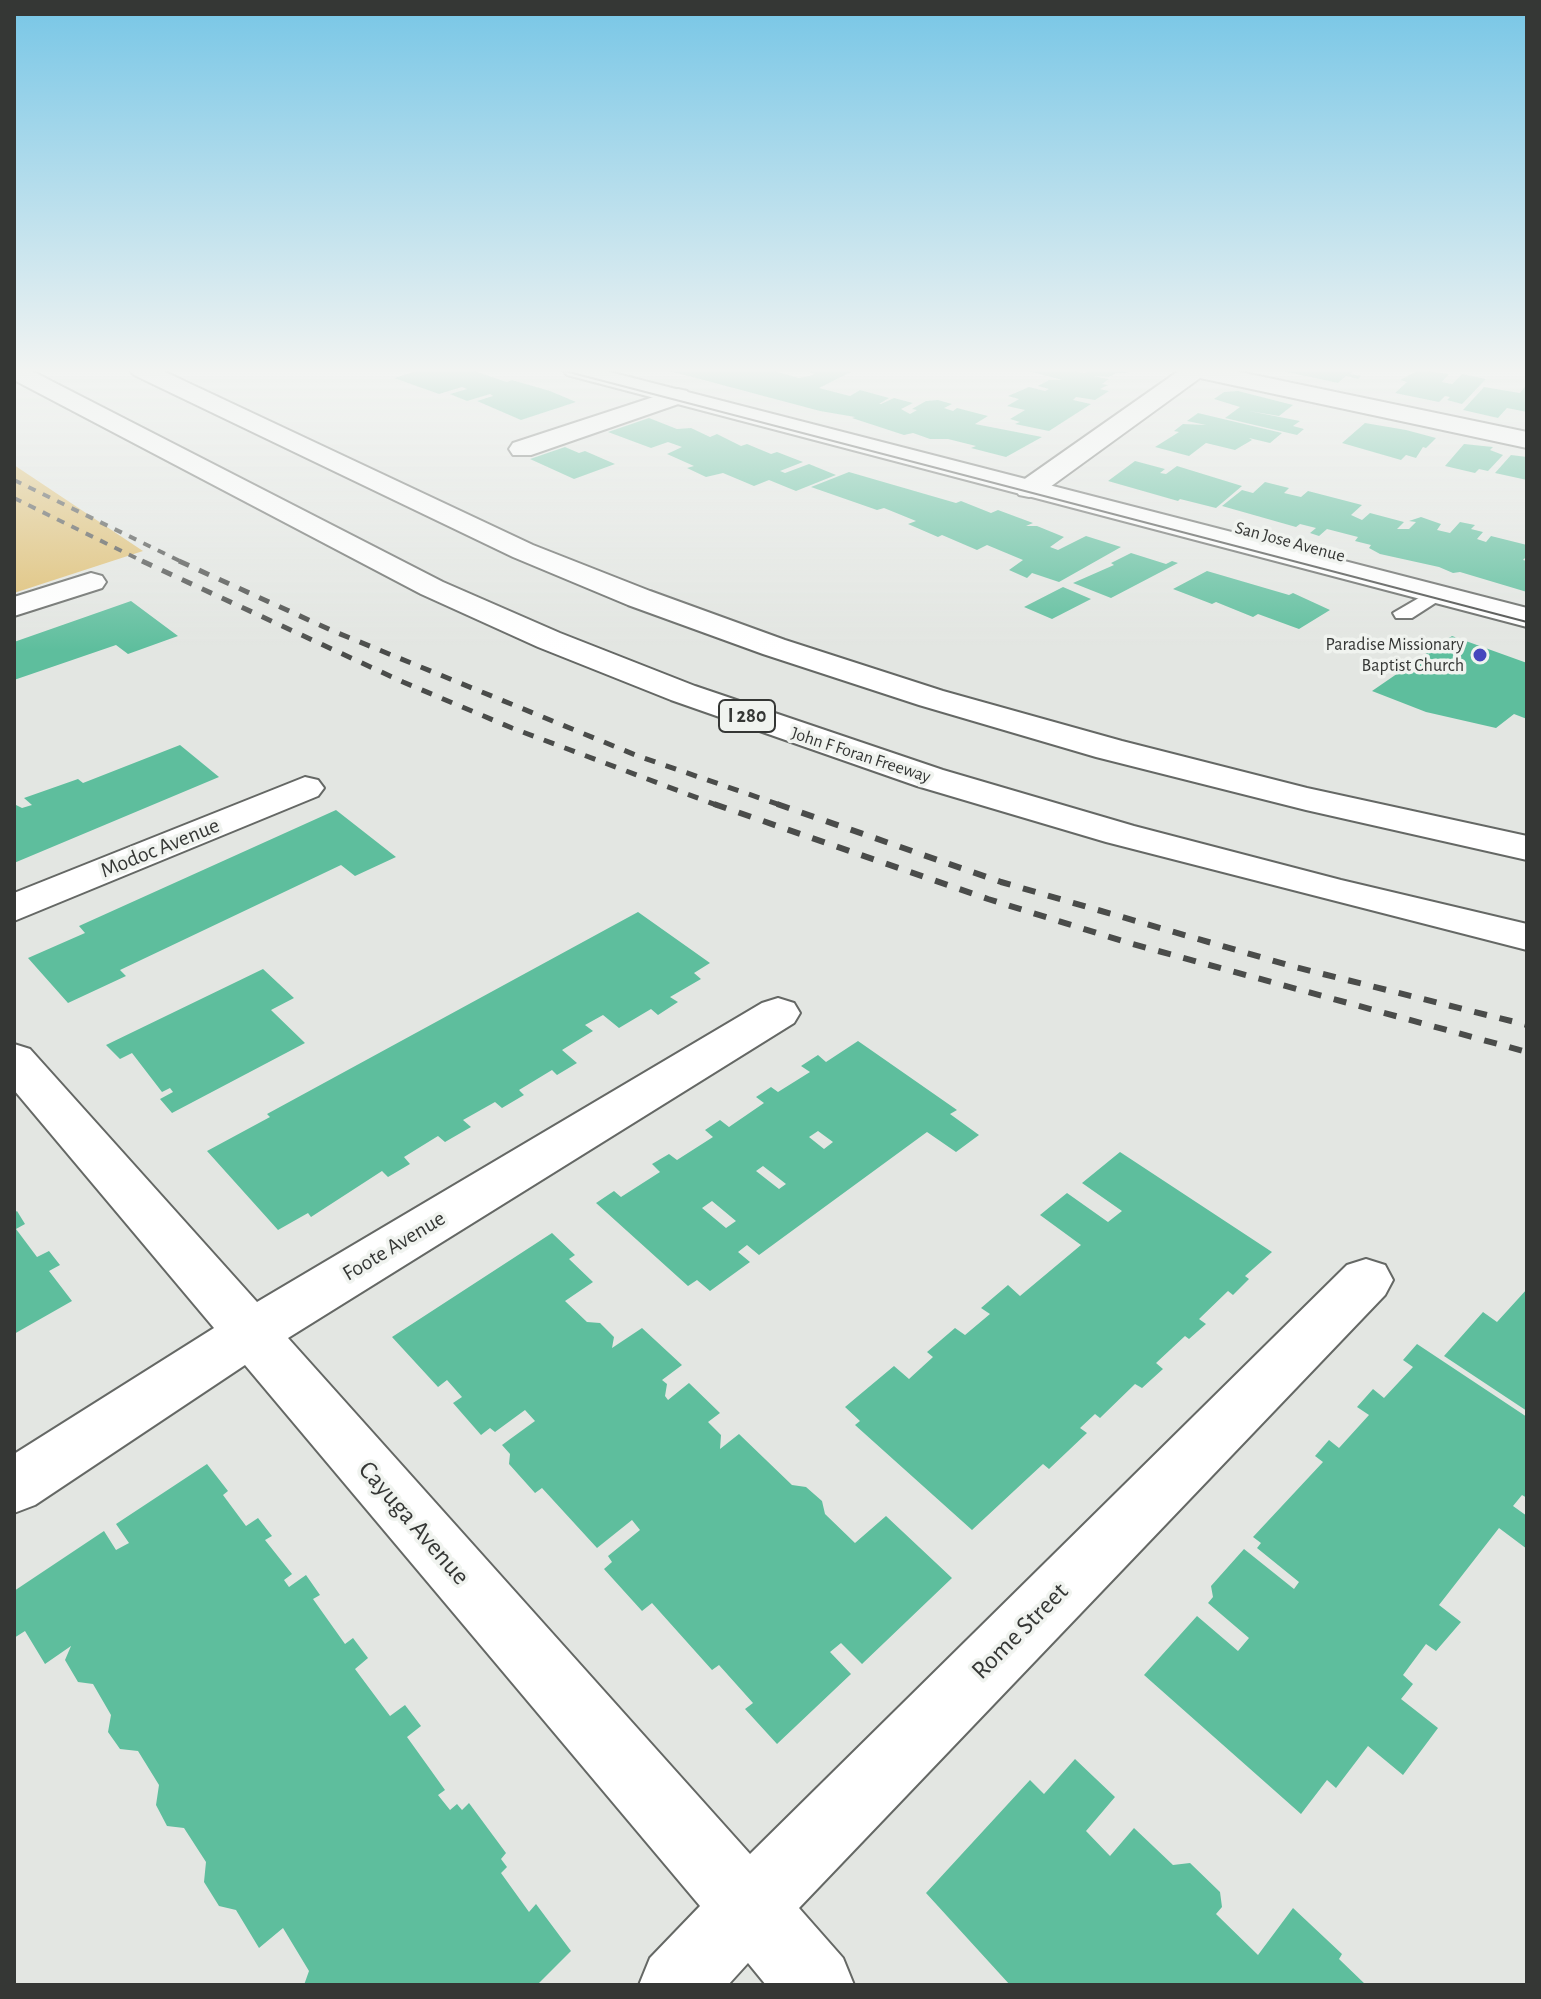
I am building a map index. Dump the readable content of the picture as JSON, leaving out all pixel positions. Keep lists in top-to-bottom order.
{
  "streets": {
    "main road": [
      "San Jose Avenue",
      "I 280",
      "John F Foran Freeway",
      "Modoc Avenue",
      "Foote Avenue",
      "Cayuga Avenue",
      "Rome Street"
    ]
  },
  "crossings": [
    ["Foote Avenue", "Cayuga Avenue"],
    ["Cayuga Avenue", "Rome Street"]
  ],
  "places": ["Paradise Missionary Baptist Church"]
}
